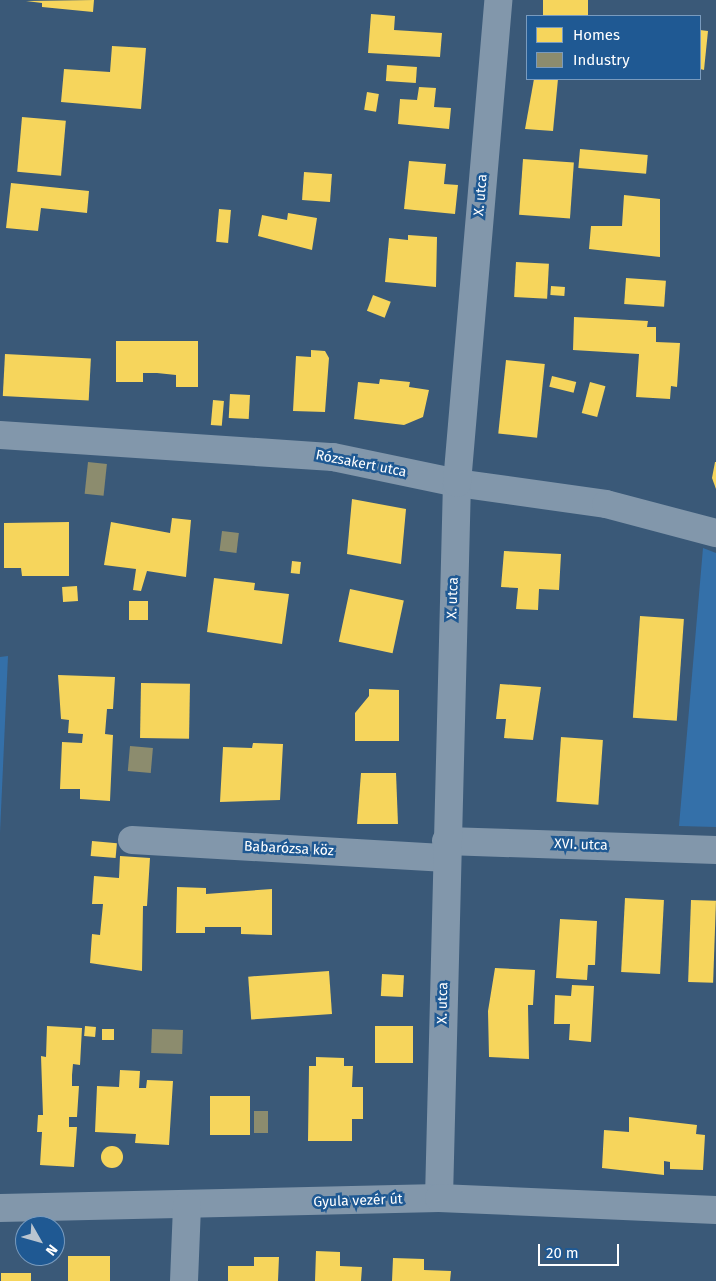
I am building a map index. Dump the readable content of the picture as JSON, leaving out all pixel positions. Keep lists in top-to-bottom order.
{
  "streets": {
    "street": [
      "X. utca",
      "Rózsakert utca",
      "XVI. utca",
      "Babarózsa köz",
      "Gyula vezér út"
    ]
  },
  "crossings": [
    ["X. utca", "Rózsakert utca"],
    ["X. utca", "XVI. utca"],
    ["X. utca", "Babarózsa köz"],
    ["X. utca", "Gyula vezér út"],
    ["XVI. utca", "Babarózsa köz"]
  ],
  "legend": ["Homes", "Industry"],
  "scale_bar": "20 m",
  "north": "bottom right"
}
